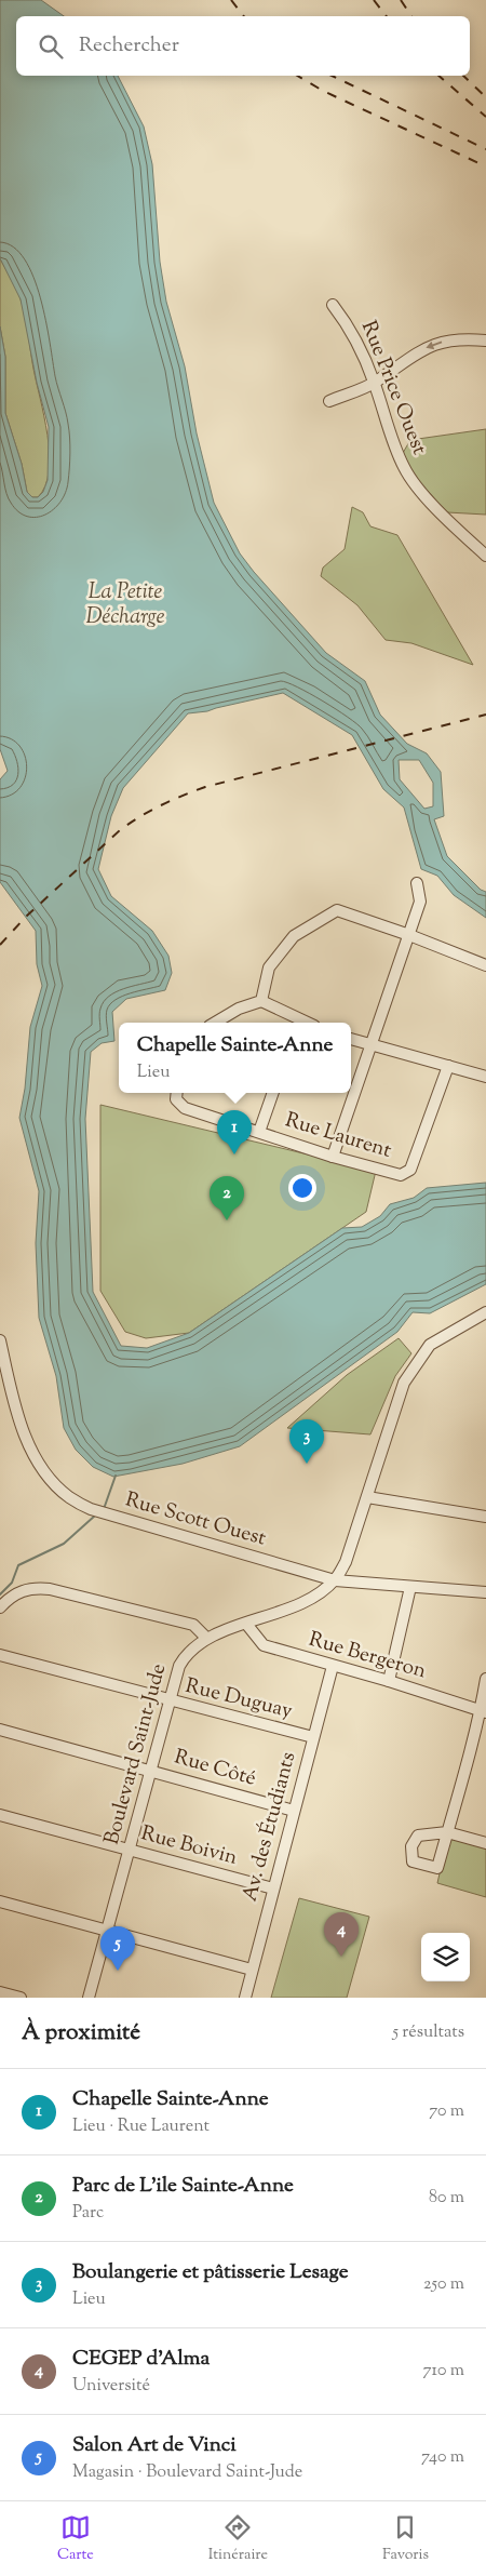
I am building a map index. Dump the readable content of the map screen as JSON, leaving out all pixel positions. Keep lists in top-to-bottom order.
{
  "streets": {
    "street": [
      "Rue Price Ouest",
      "Rue Laurent",
      "Rue Scott Ouest",
      "Rue Bergeron",
      "Rue Duguay",
      "Boulevard Saint-Jude",
      "Rue Côté",
      "Av. des Étudiants",
      "Rue Boivin"
    ]
  },
  "crossings": [
    ["Rue Scott Ouest", "Boulevard Saint-Jude"],
    ["Rue Bergeron", "Boulevard Saint-Jude"],
    ["Rue Bergeron", "Av. des Étudiants"],
    ["Rue Duguay", "Boulevard Saint-Jude"],
    ["Rue Duguay", "Av. des Étudiants"],
    ["Boulevard Saint-Jude", "Rue Côté"],
    ["Boulevard Saint-Jude", "Rue Boivin"],
    ["Rue Côté", "Av. des Étudiants"],
    ["Av. des Étudiants", "Rue Boivin"]
  ],
  "water": ["La Petite Décharge"],
  "page": {
    "search": "Rechercher",
    "popup": ["Chapelle Sainte-Anne", "Lieu"],
    "pins": [
      "1",
      "2",
      "3",
      "4",
      "5"
    ],
    "heading": ["À proximité", "5 résultats"],
    "list": [
      {
        "mark": "1",
        "name": "Chapelle Sainte-Anne",
        "note": "Lieu · Rue Laurent",
        "value": "70 m"
      },
      {
        "mark": "2",
        "name": "Parc de L'ile Sainte-Anne",
        "note": "Parc",
        "value": "80 m"
      },
      {
        "mark": "3",
        "name": "Boulangerie et pâtisserie Lesage",
        "note": "Lieu",
        "value": "250 m"
      },
      {
        "mark": "4",
        "name": "CEGEP d'Alma",
        "note": "Université",
        "value": "710 m"
      },
      {
        "mark": "5",
        "name": "Salon Art de Vinci",
        "note": "Magasin · Boulevard Saint-Jude",
        "value": "740 m"
      }
    ],
    "nav": ["Carte", "Itinéraire", "Favoris"]
  }
}
